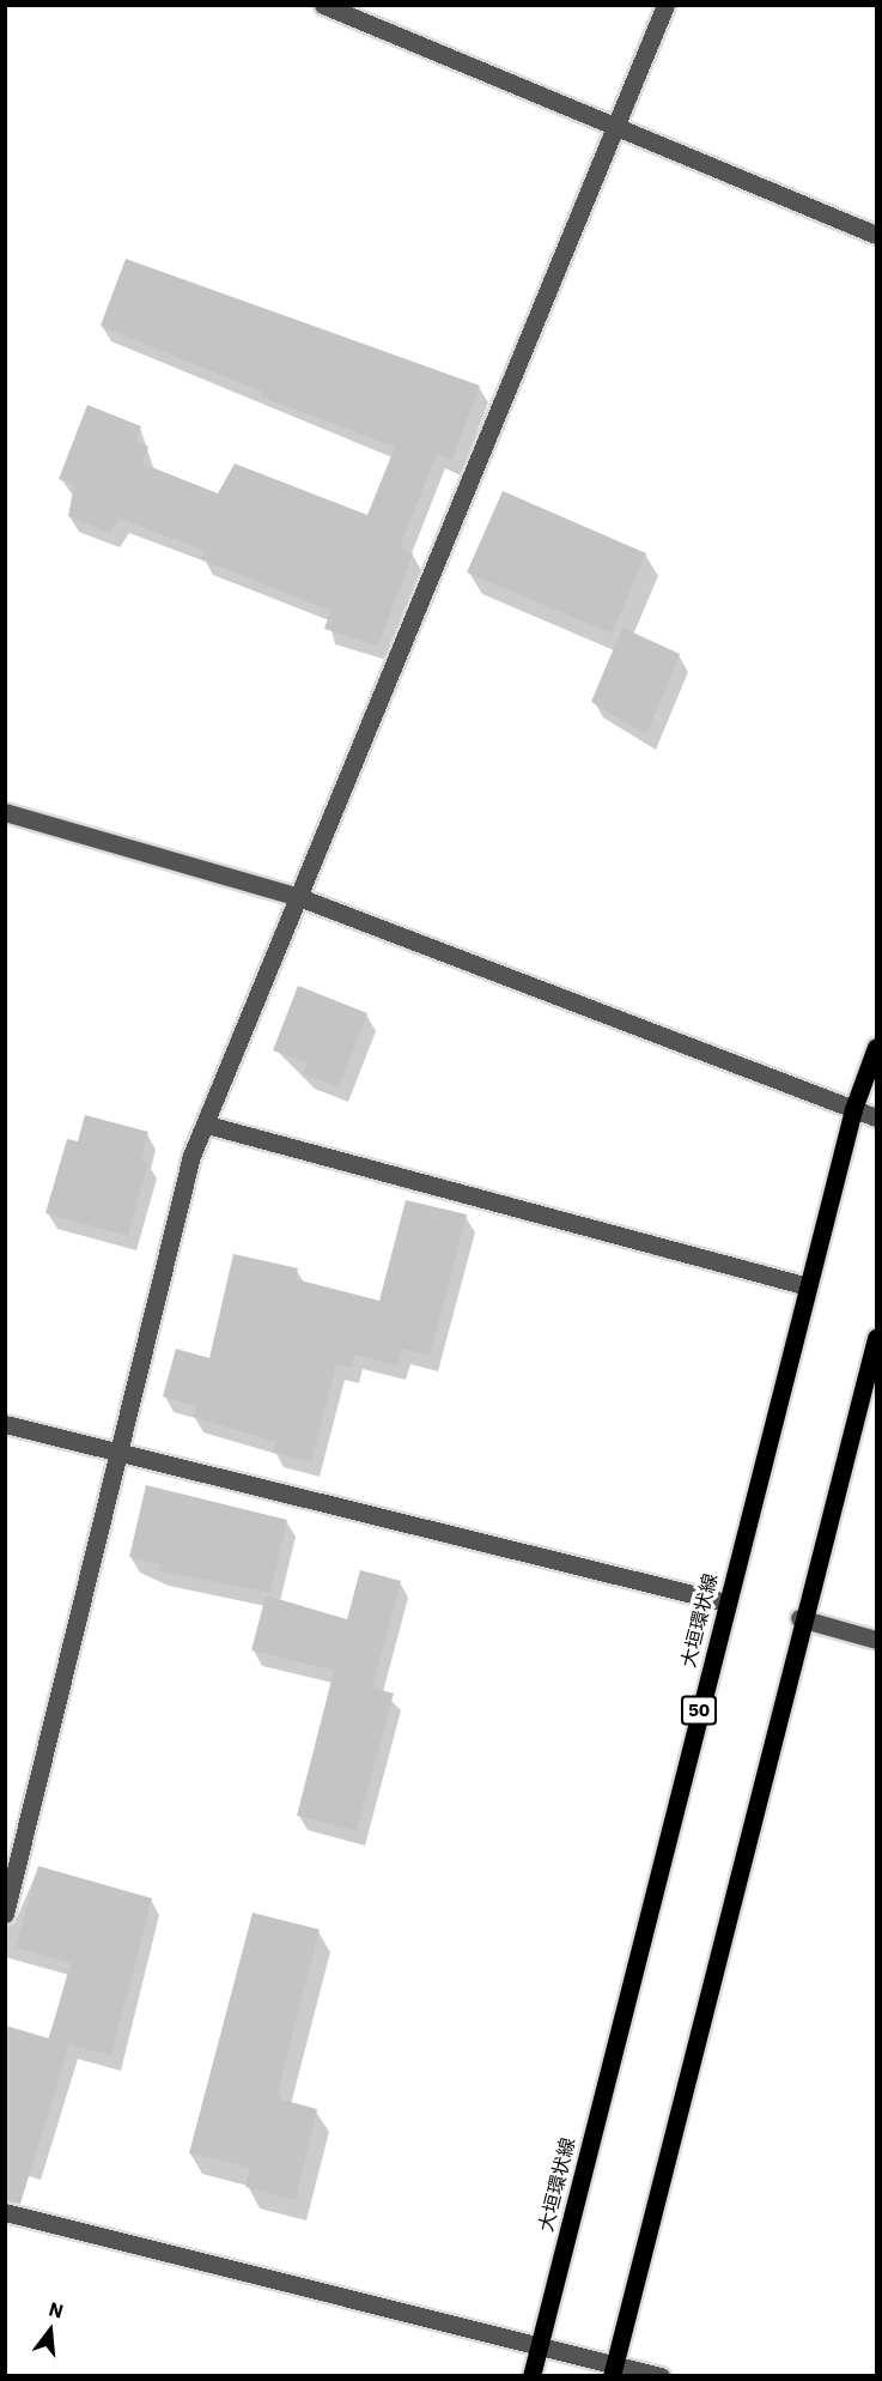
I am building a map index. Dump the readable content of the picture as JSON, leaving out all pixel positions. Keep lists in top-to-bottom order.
{
  "streets": {
    "main road": ["大垣環状線", "50"]
  },
  "north": "top"
}
